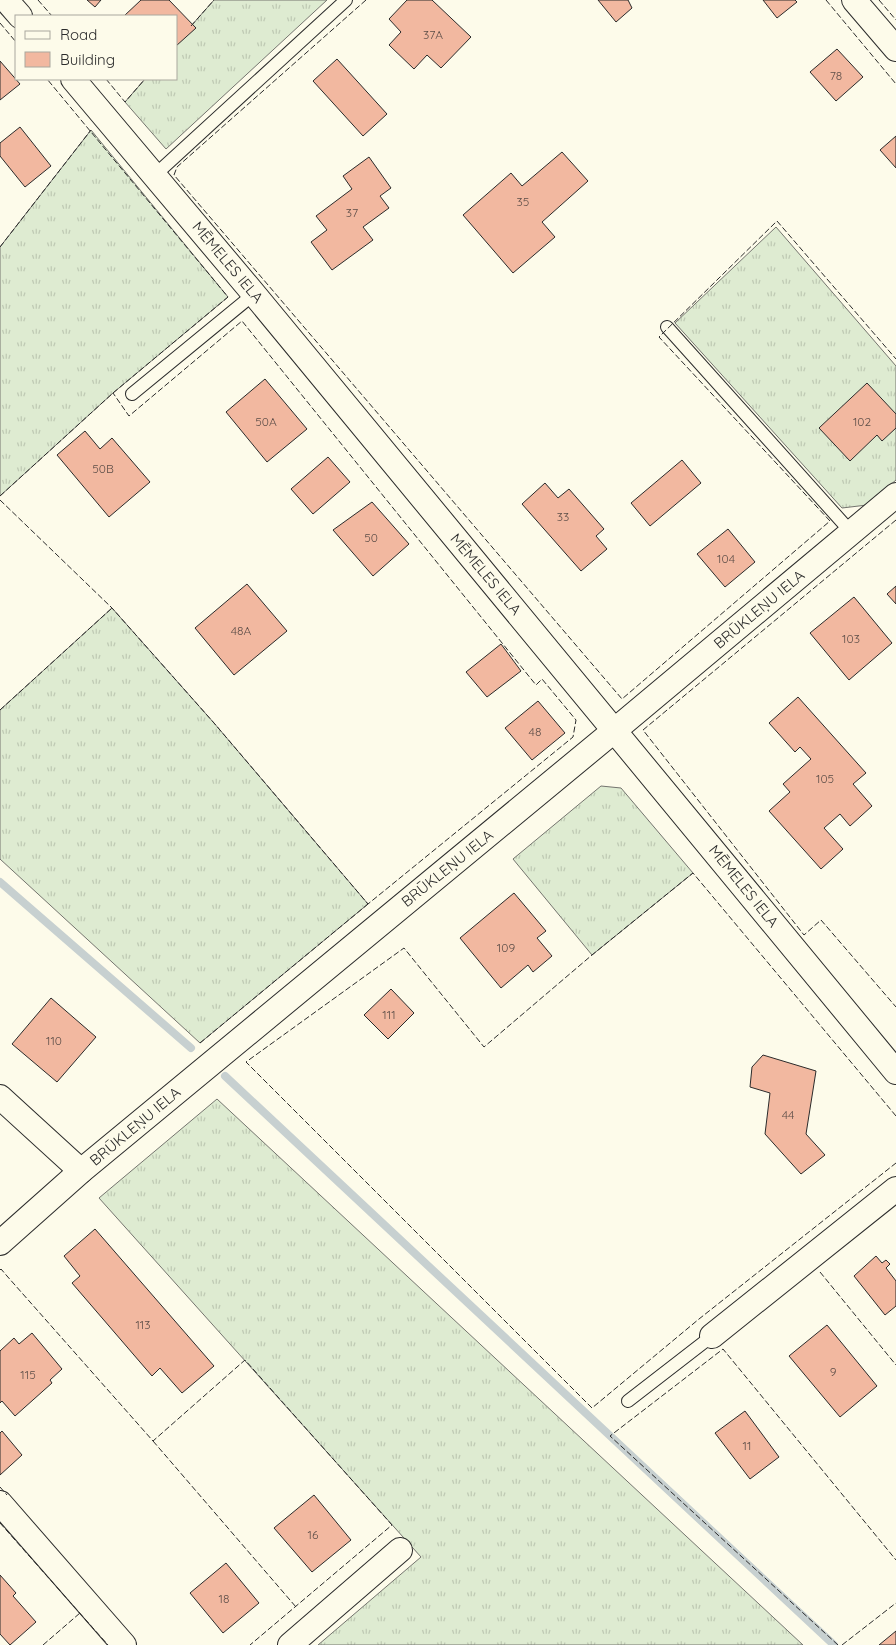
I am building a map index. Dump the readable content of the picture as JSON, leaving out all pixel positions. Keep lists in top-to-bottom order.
{
  "streets": {
    "street": ["MĒMELES IELA", "BRŪKLEŅU IELA"]
  },
  "crossings": [
    ["MĒMELES IELA", "BRŪKLEŅU IELA"]
  ],
  "house_numbers": [
    "37A",
    "78",
    "35",
    "37",
    "50A",
    "102",
    "50B",
    "33",
    "50",
    "104",
    "48A",
    "103",
    "48",
    "105",
    "109",
    "111",
    "110",
    "44",
    "113",
    "9",
    "115",
    "11",
    "16",
    "18"
  ],
  "legend": ["Road", "Building"]
}
